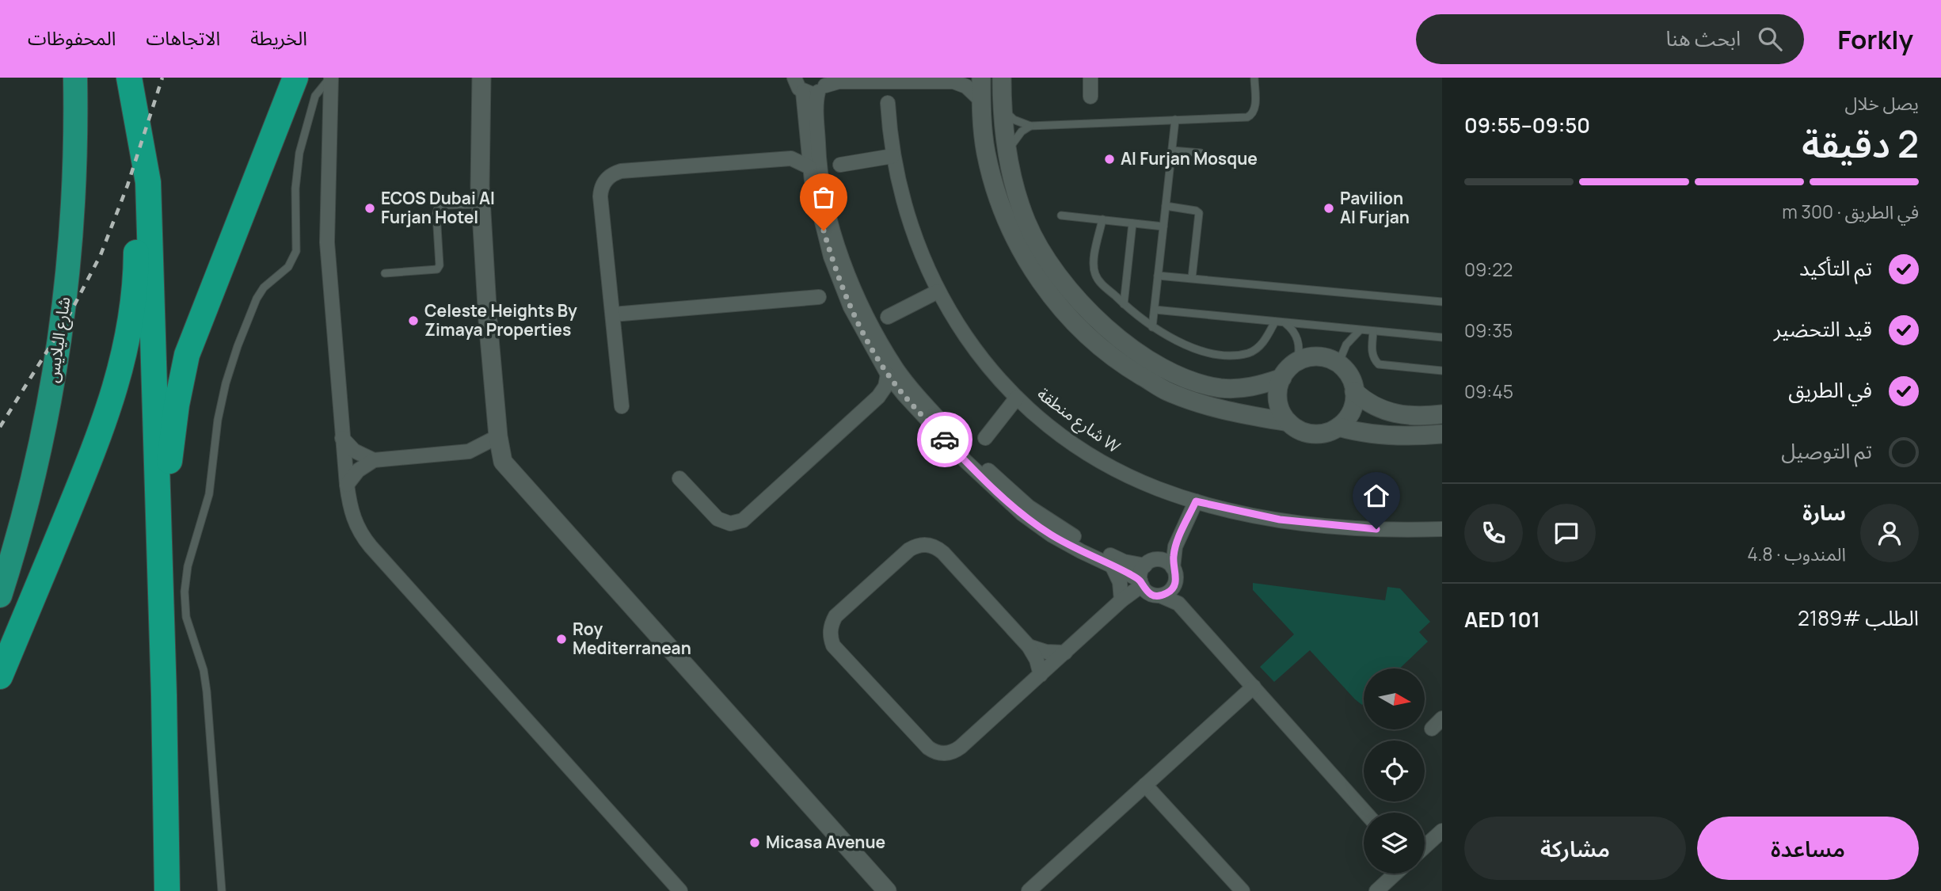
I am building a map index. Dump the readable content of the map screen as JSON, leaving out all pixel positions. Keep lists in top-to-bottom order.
{
  "streets": {
    "highway": ["شارع اليلايس"],
    "street": ["شارع منطقة W"]
  },
  "places": [
    "Al Furjan Mosque",
    "ECOS Dubai Al Furjan Hotel",
    "Pavilion Al Furjan",
    "Celeste Heights By Zimaya Properties",
    "Roy Mediterranean",
    "Micasa Avenue"
  ],
  "north": "right",
  "page": {
    "header": "Forkly",
    "search": "ابحث هنا",
    "nav": ["الخريطة", "الاتجاهات", "المحفوظات"],
    "heading": ["2 دقيقة", "يصل خلال", "09:50–09:55"],
    "panel": [
      "سارة",
      "المندوب · 4.8",
      "الطلب #2189",
      "AED 101"
    ],
    "bar": "في الطريق · 300 m",
    "list": [
      ["تم التأكيد", "09:22"],
      ["قيد التحضير", "09:35"],
      ["في الطريق", "09:45"],
      "تم التوصيل"
    ],
    "buttons": ["مساعدة", "مشاركة"]
  }
}
